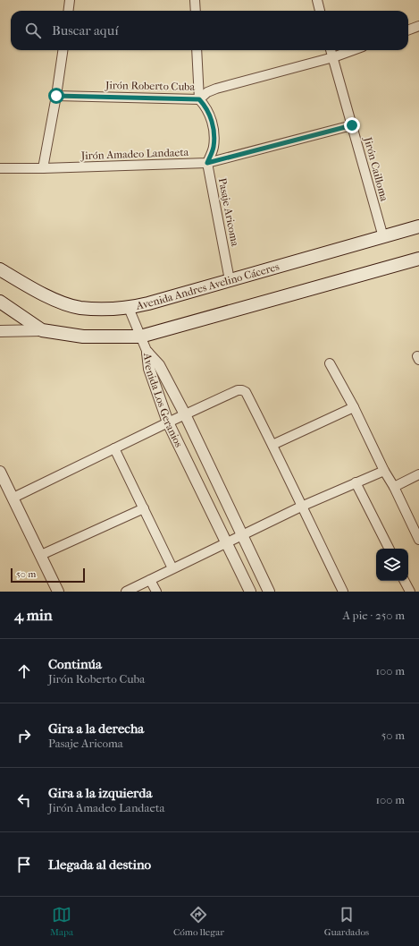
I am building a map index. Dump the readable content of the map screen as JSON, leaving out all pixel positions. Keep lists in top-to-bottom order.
{
  "streets": {
    "main road": ["Avenida Andres Avelino Cáceres"],
    "street": [
      "Jirón Roberto Cuba",
      "Jirón Amadeo Landaeta",
      "Jirón Cailloma",
      "Pasaje Aricoma",
      "Avenida Los Geranios"
    ]
  },
  "crossings": [
    ["Jirón Roberto Cuba", "Jirón Cailloma"],
    ["Jirón Amadeo Landaeta", "Jirón Cailloma"],
    ["Jirón Amadeo Landaeta", "Pasaje Aricoma"],
    ["Jirón Cailloma", "Avenida Andres Avelino Cáceres"],
    ["Pasaje Aricoma", "Avenida Andres Avelino Cáceres"]
  ],
  "scale_bar": "50 m",
  "page": {
    "search": "Buscar aquí",
    "scale": "50 m",
    "heading": ["4 min", "A pie · 250 m"],
    "list": [
      ["Continúa", "Jirón Roberto Cuba", "100 m"],
      ["Gira a la derecha", "Pasaje Aricoma", "50 m"],
      ["Gira a la izquierda", "Jirón Amadeo Landaeta", "100 m"],
      "Llegada al destino"
    ],
    "nav": ["Mapa", "Cómo llegar", "Guardados"]
  }
}
